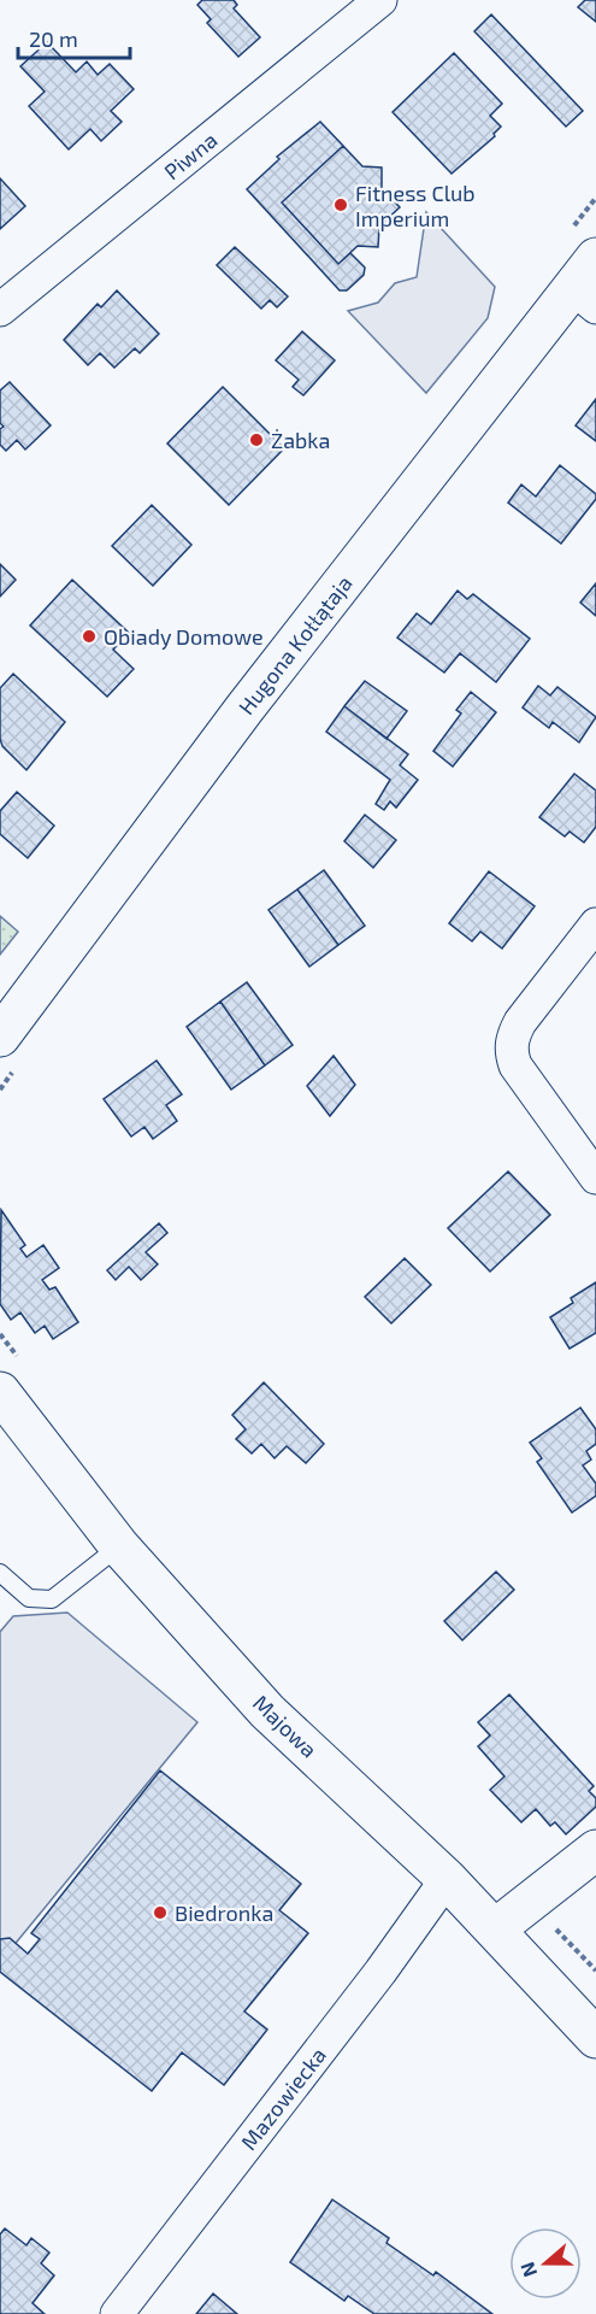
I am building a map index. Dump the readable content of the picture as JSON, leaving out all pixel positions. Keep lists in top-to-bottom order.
{
  "streets": {
    "street": [
      "Piwna",
      "Hugona Kołłątaja",
      "Majowa",
      "Mazowiecka"
    ]
  },
  "crossings": [
    ["Majowa", "Mazowiecka"]
  ],
  "places": [
    "Fitness Club Imperium",
    "Żabka",
    "Obiady Domowe",
    "Biedronka"
  ],
  "scale_bar": "20 m",
  "north": "left"
}
